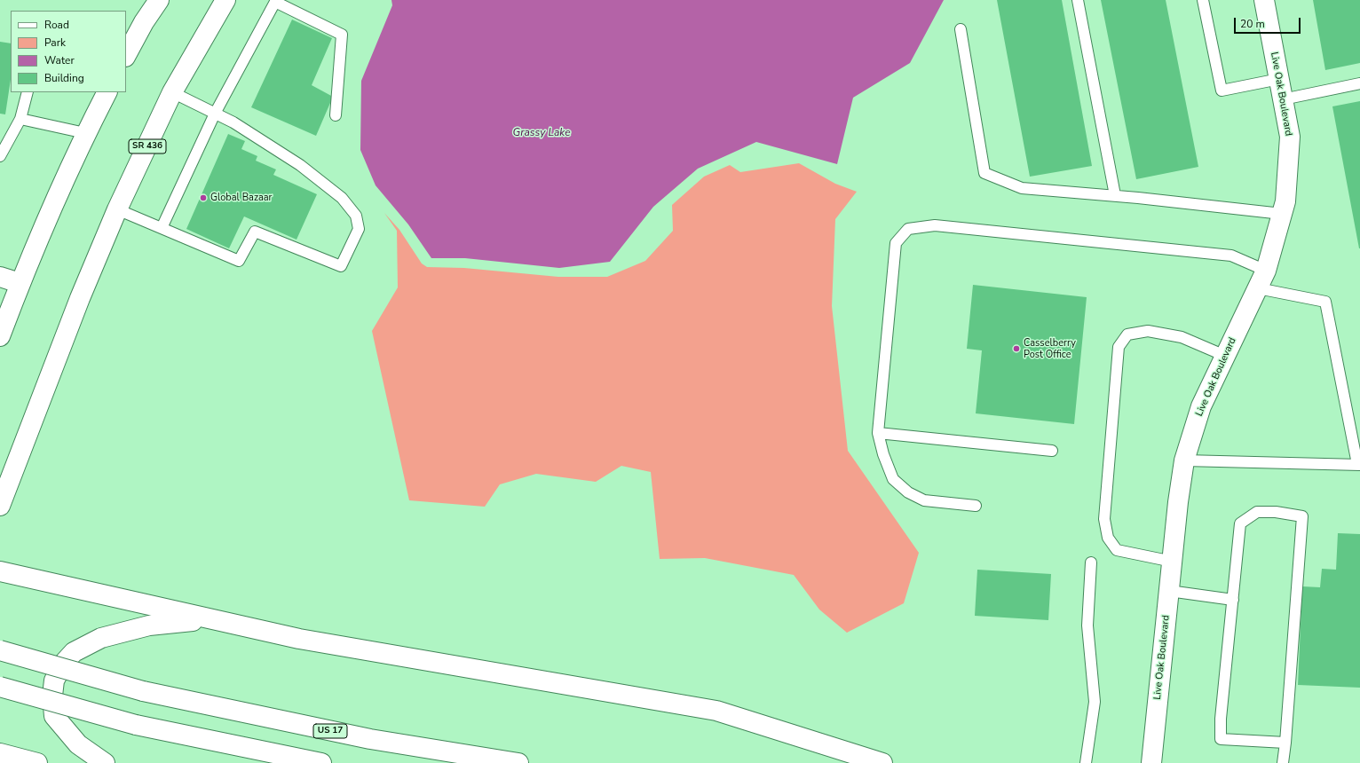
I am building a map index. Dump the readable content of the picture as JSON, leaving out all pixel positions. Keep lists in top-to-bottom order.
{
  "streets": {
    "main road": ["Live Oak Boulevard", "SR 436", "US 17"]
  },
  "water": ["Grassy Lake"],
  "places": ["Global Bazaar", "Casselberry Post Office"],
  "legend": [
    "Road",
    "Park",
    "Water",
    "Building"
  ],
  "scale_bar": "20 m"
}
